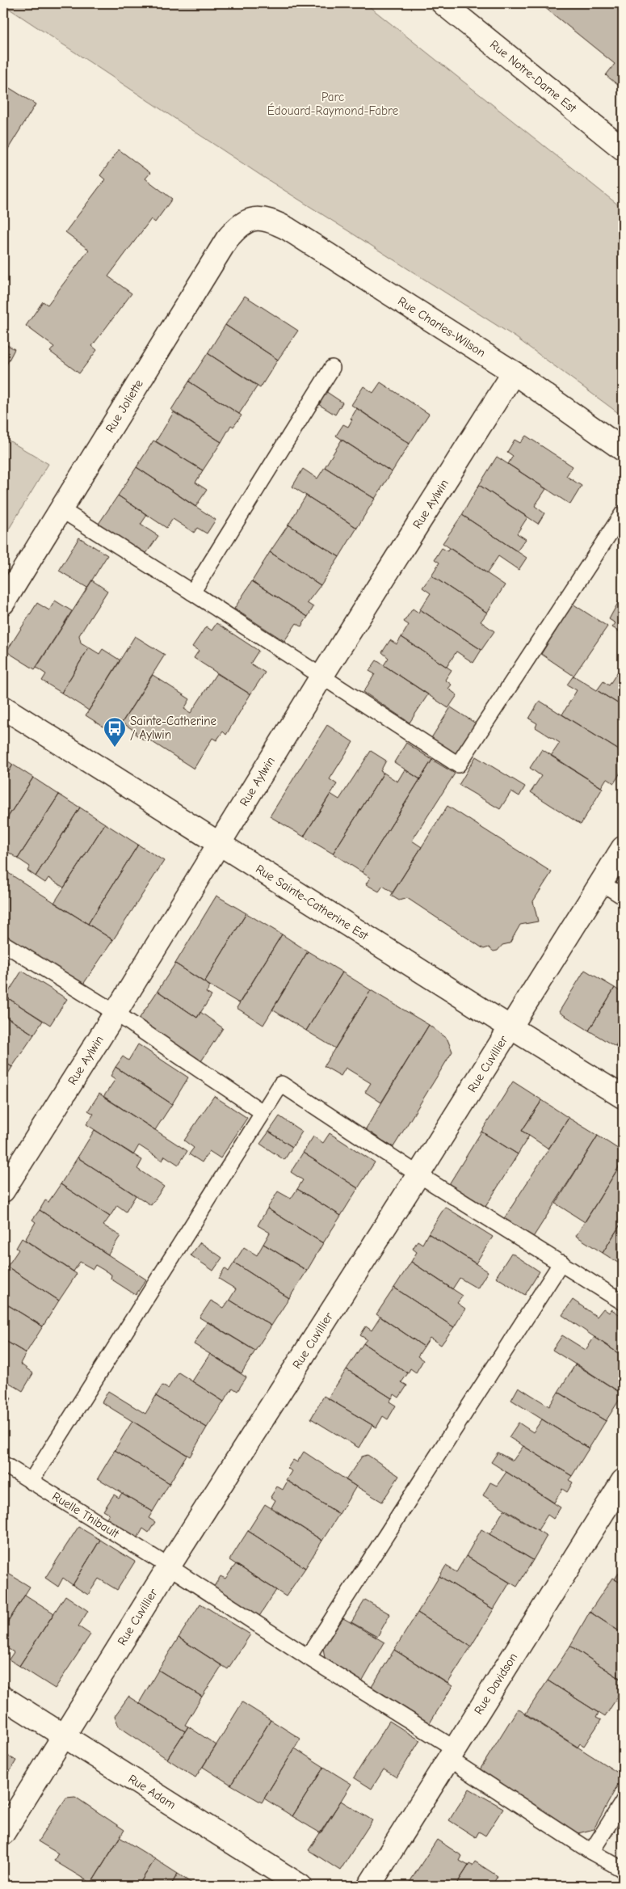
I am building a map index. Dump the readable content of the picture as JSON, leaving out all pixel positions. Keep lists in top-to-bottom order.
{
  "streets": {
    "street": [
      "Rue Notre-Dame Est",
      "Rue Charles-Wilson",
      "Rue Joliette",
      "Rue Aylwin",
      "Rue Sainte-Catherine Est",
      "Rue Cuvillier",
      "Rue Davidson",
      "Rue Adam"
    ],
    "lane": ["Ruelle Thibault"]
  },
  "crossings": [
    ["Rue Charles-Wilson", "Rue Joliette"],
    ["Rue Charles-Wilson", "Rue Aylwin"],
    ["Rue Aylwin", "Rue Sainte-Catherine Est"],
    ["Rue Sainte-Catherine Est", "Rue Cuvillier"],
    ["Rue Cuvillier", "Ruelle Thibault"],
    ["Rue Cuvillier", "Rue Adam"],
    ["Ruelle Thibault", "Rue Davidson"]
  ],
  "parks": ["Parc Édouard-Raymond-Fabre"],
  "places": {
    "bus stop": ["Sainte-Catherine / Aylwin"]
  }
}
